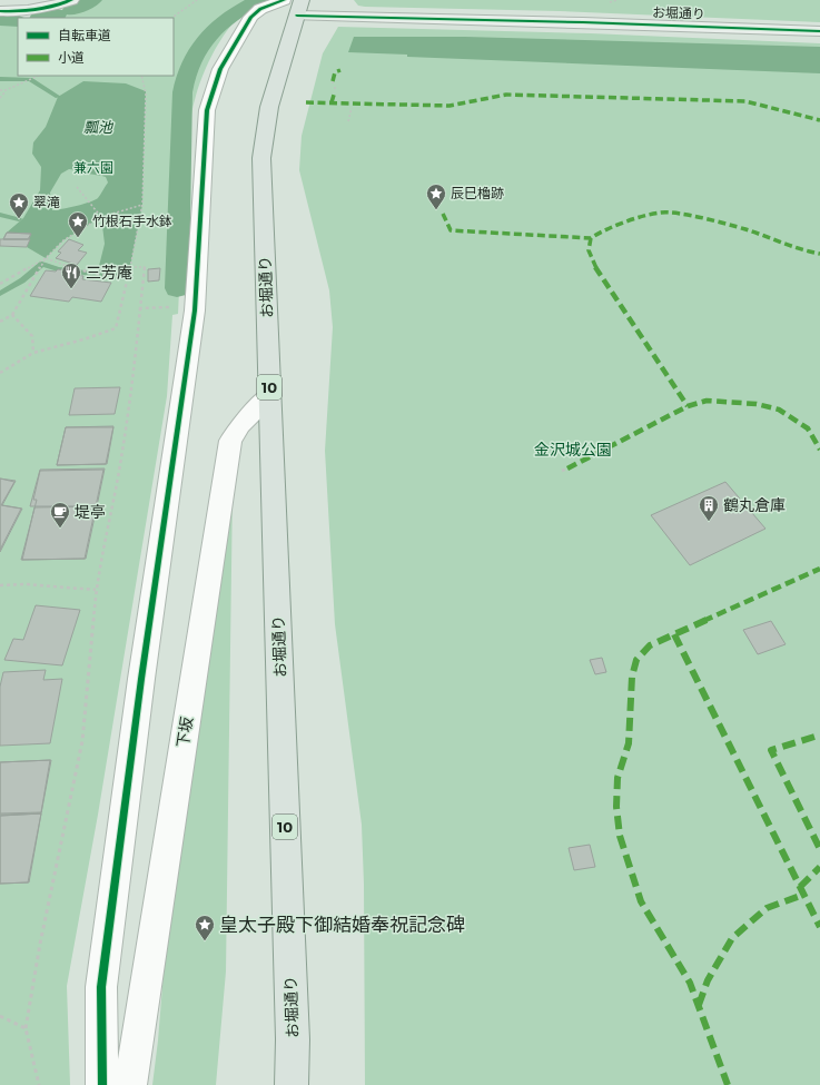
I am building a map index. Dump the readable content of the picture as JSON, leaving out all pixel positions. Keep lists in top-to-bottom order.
{
  "streets": {
    "main road": ["お堀通り", "10"],
    "street": ["下坂"]
  },
  "crossings": [
    ["お堀通り", "10"],
    ["お堀通り", "下坂"]
  ],
  "water": ["瓢池"],
  "parks": ["兼六園", "金沢城公園"],
  "places": {
    "place": [
      "辰巳櫓跡",
      "翠滝",
      "竹根石手水鉢",
      "皇太子殿下御結婚奉祝記念碑"
    ],
    "restaurant": ["三芳庵"],
    "building": ["鶴丸倉庫"],
    "cafe": ["堤亭"]
  },
  "legend": ["自転車道", "小道"]
}
